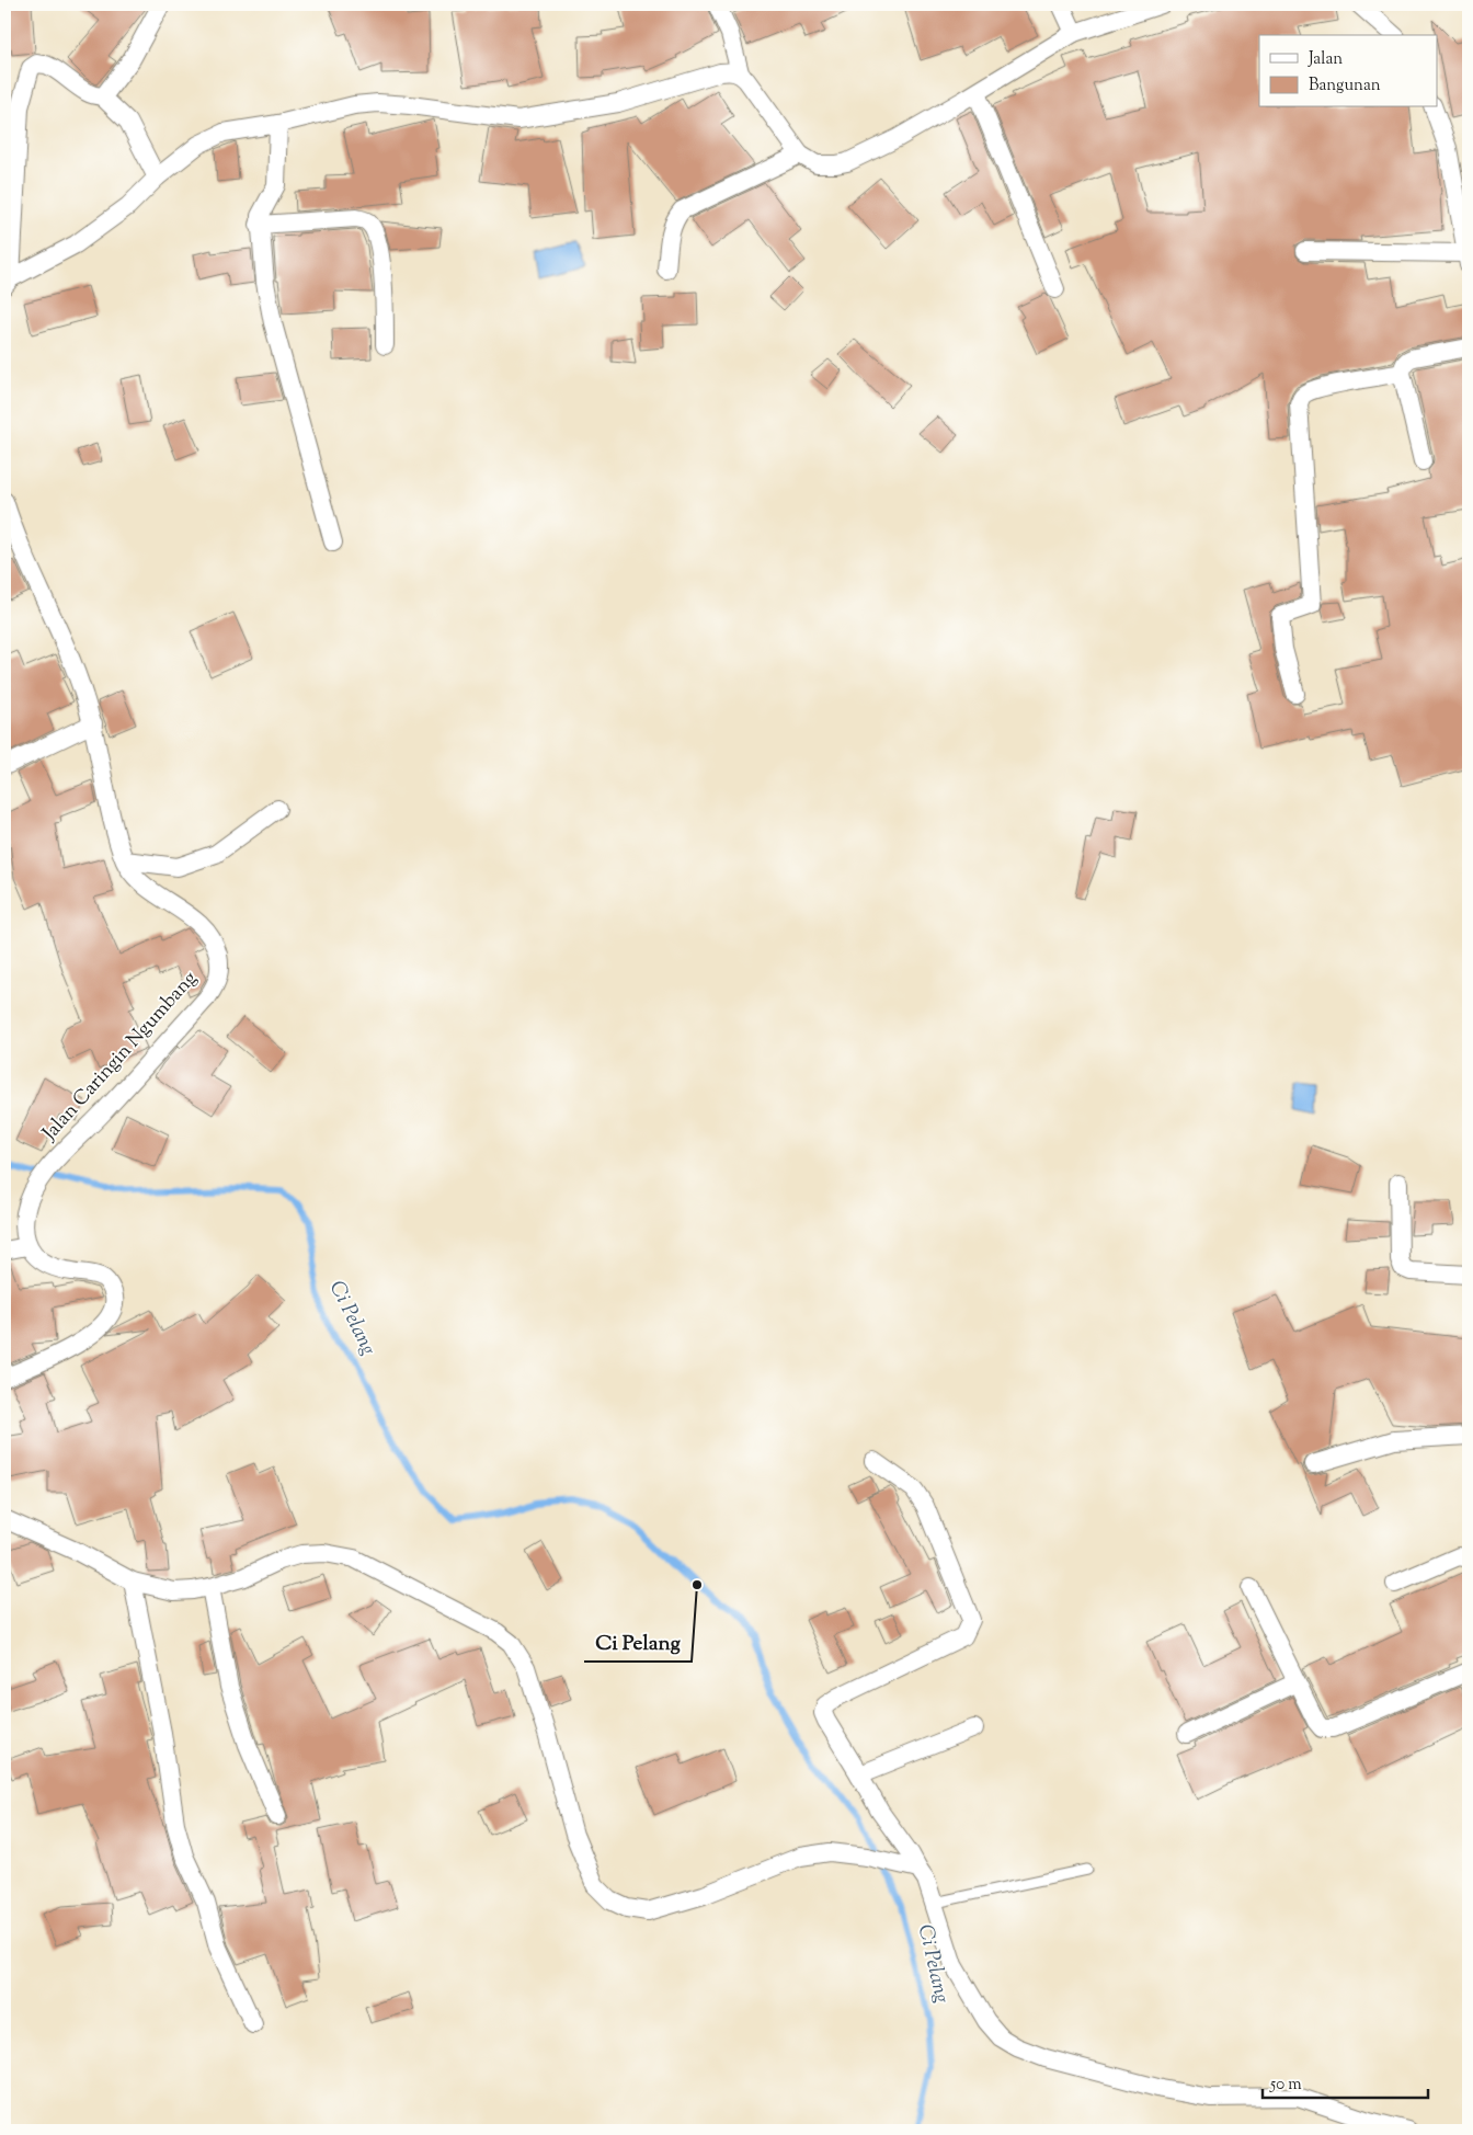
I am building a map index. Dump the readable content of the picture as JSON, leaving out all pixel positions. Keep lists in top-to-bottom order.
{
  "streets": {
    "street": ["Jalan Caringin Ngumbang"]
  },
  "water": ["Ci Pelang"],
  "places": ["Ci Pelang"],
  "legend": ["Jalan", "Bangunan"],
  "scale_bar": "50 m"
}
